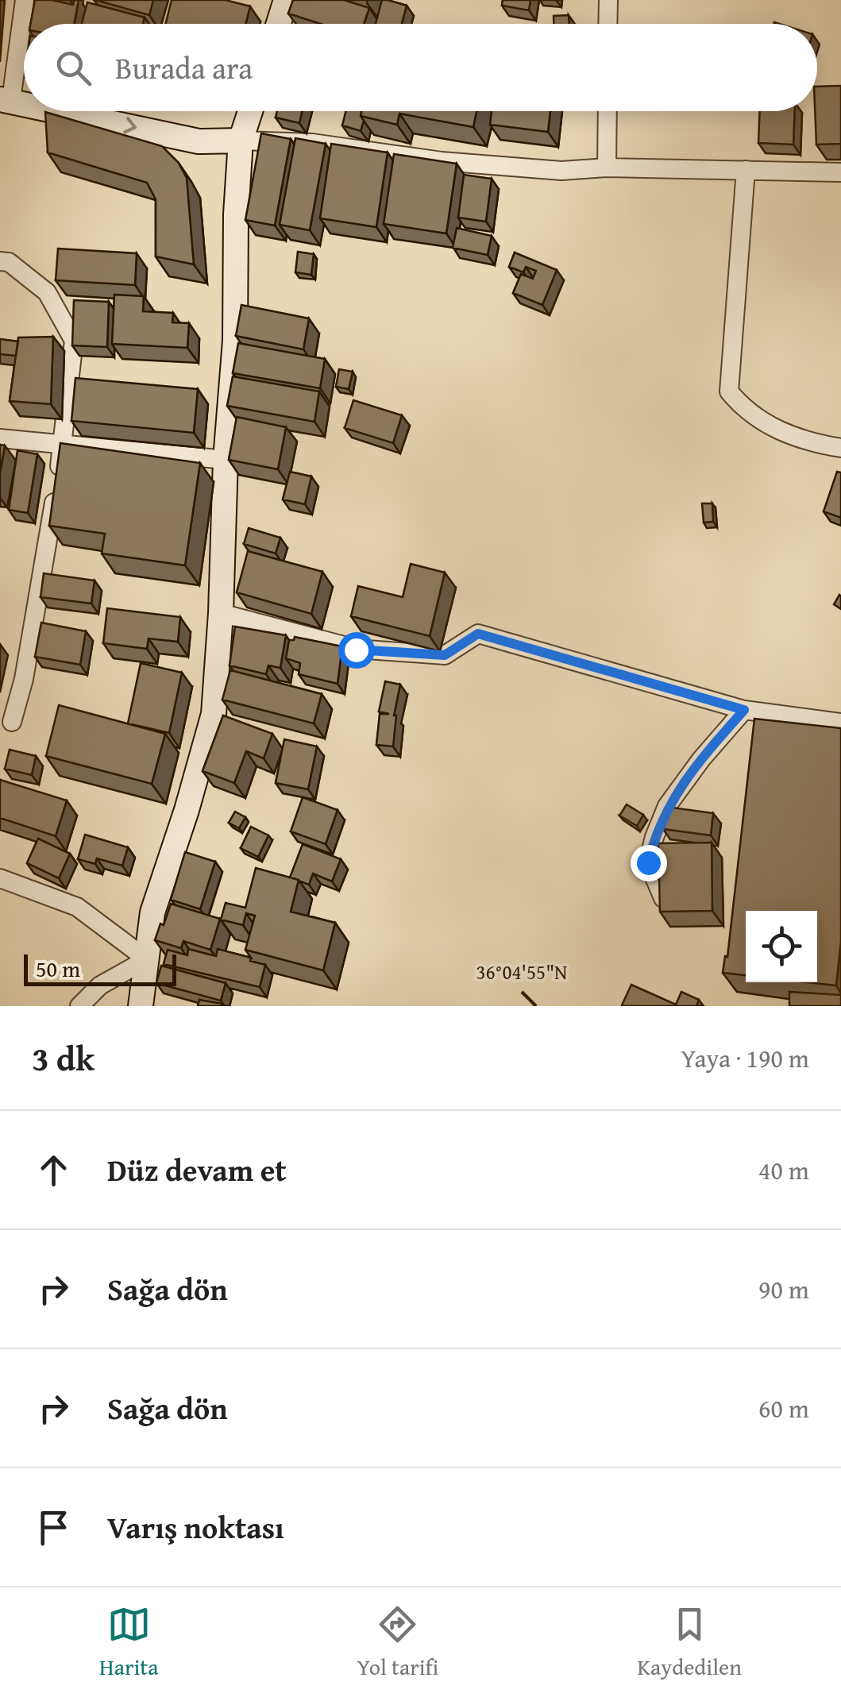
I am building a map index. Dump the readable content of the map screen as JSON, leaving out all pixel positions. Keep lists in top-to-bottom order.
{
  "scale_bar": "50 m",
  "page": {
    "search": "Burada ara",
    "scale": "50 m",
    "heading": ["3 dk", "Yaya · 190 m"],
    "list": [
      ["Düz devam et", "40 m"],
      ["Sağa dön", "90 m"],
      ["Sağa dön", "60 m"],
      "Varış noktası"
    ],
    "nav": ["Harita", "Yol tarifi", "Kaydedilen"]
  },
  "coordinates": ["36°04'55\"N"]
}
